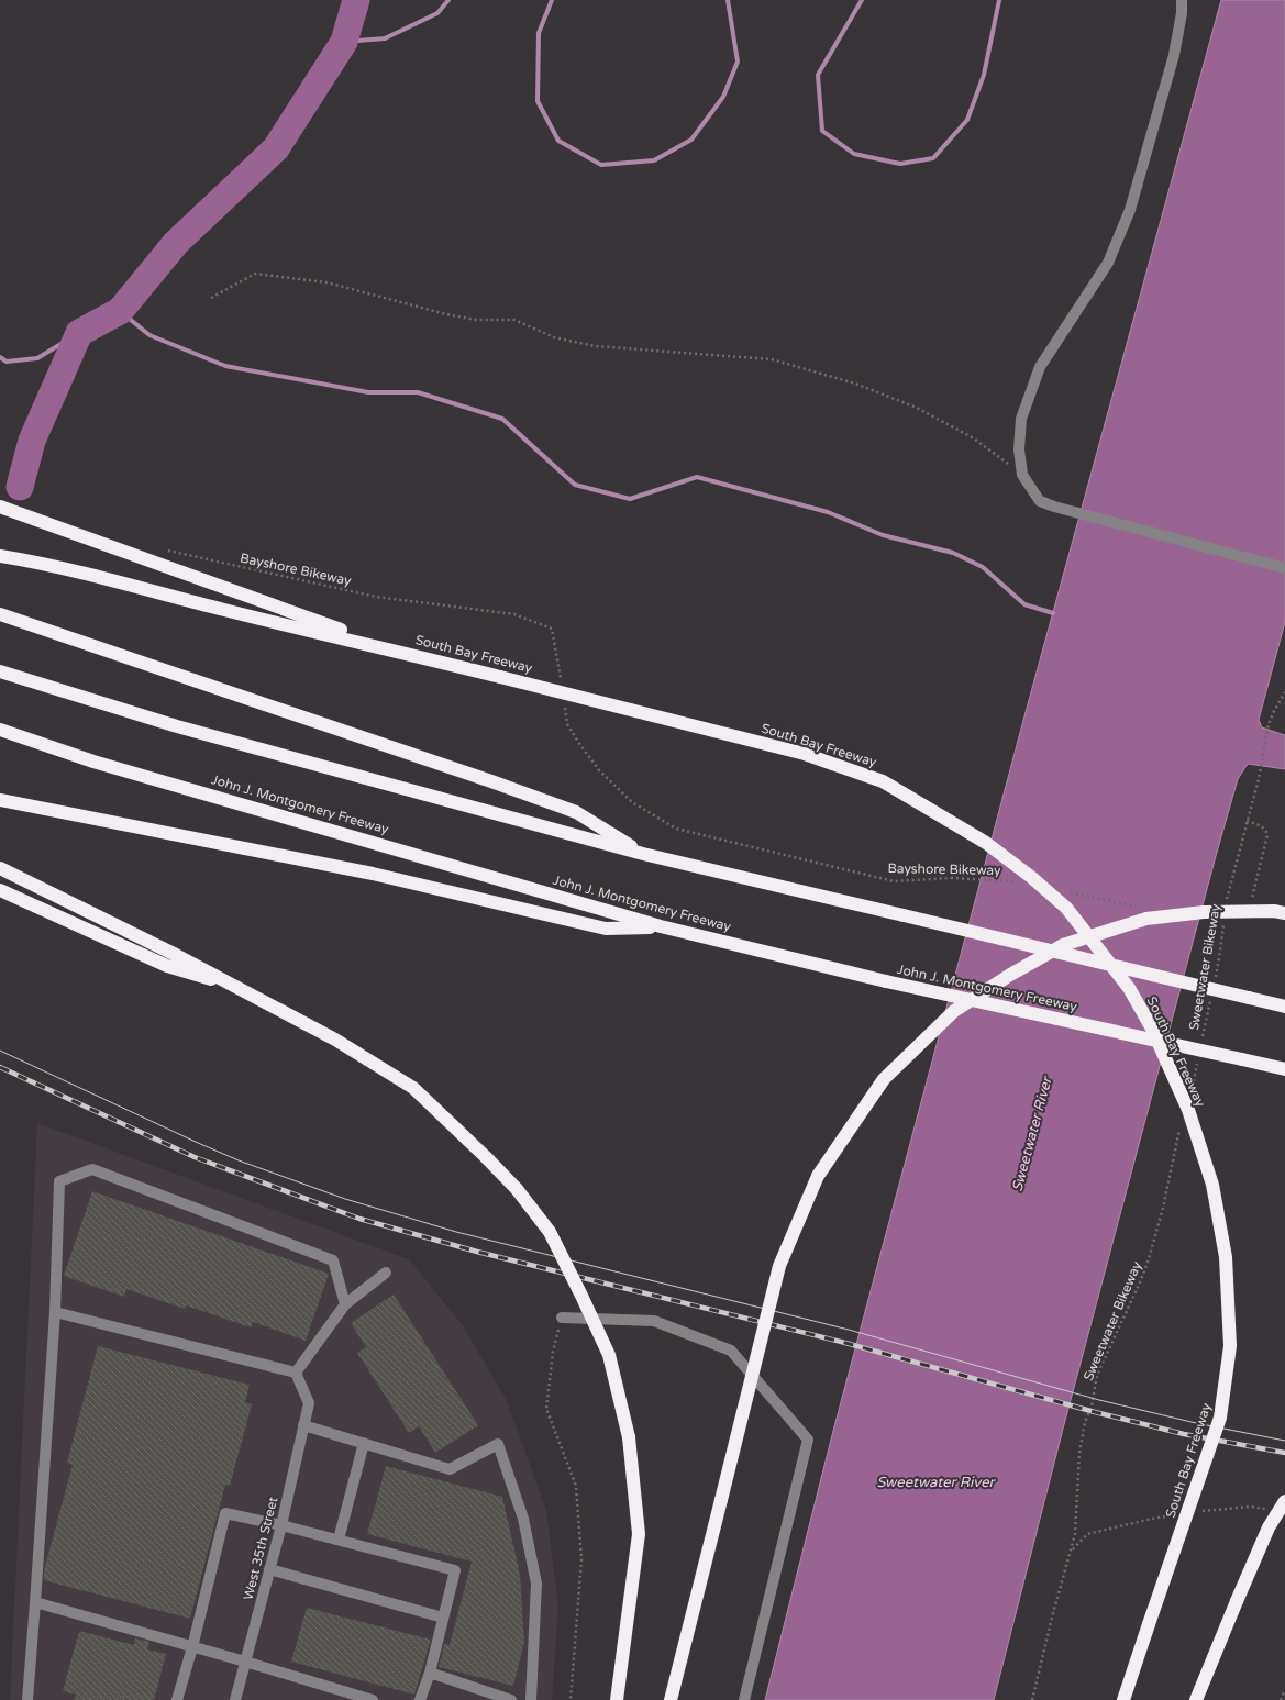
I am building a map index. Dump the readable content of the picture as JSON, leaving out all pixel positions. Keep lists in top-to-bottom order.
{
  "streets": {
    "highway": ["South Bay Freeway", "John J. Montgomery Freeway"],
    "street": ["West 35th Street"],
    "path": ["Bayshore Bikeway", "Sweetwater Bikeway"]
  },
  "water": ["Sweetwater River"]
}
